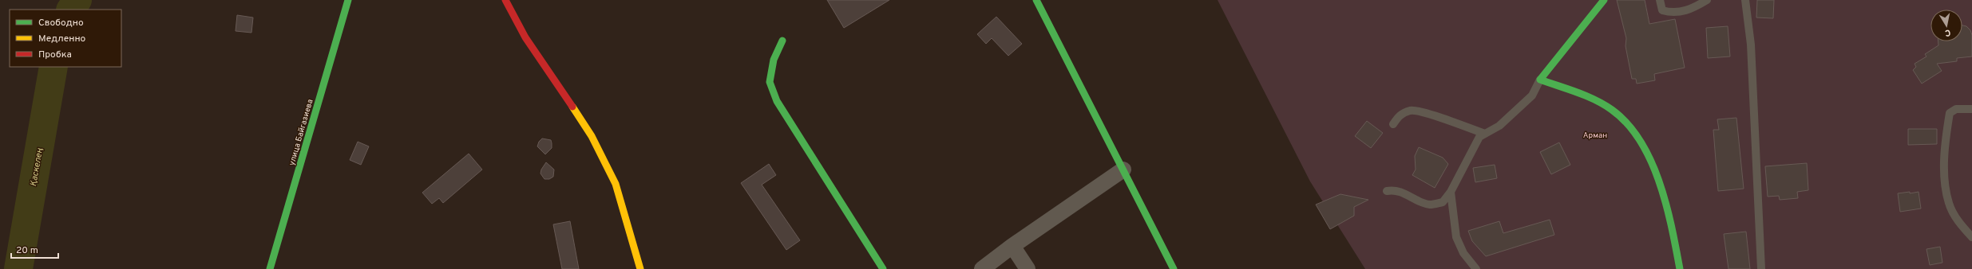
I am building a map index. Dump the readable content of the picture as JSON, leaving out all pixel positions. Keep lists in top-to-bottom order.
{
  "streets": {
    "street": ["улица Байгазиева"]
  },
  "water": ["Қаскелең"],
  "parks": ["Арман"],
  "legend": ["Свободно", "Медленно", "Пробка"],
  "scale_bar": "20 m",
  "north": "bottom"
}
